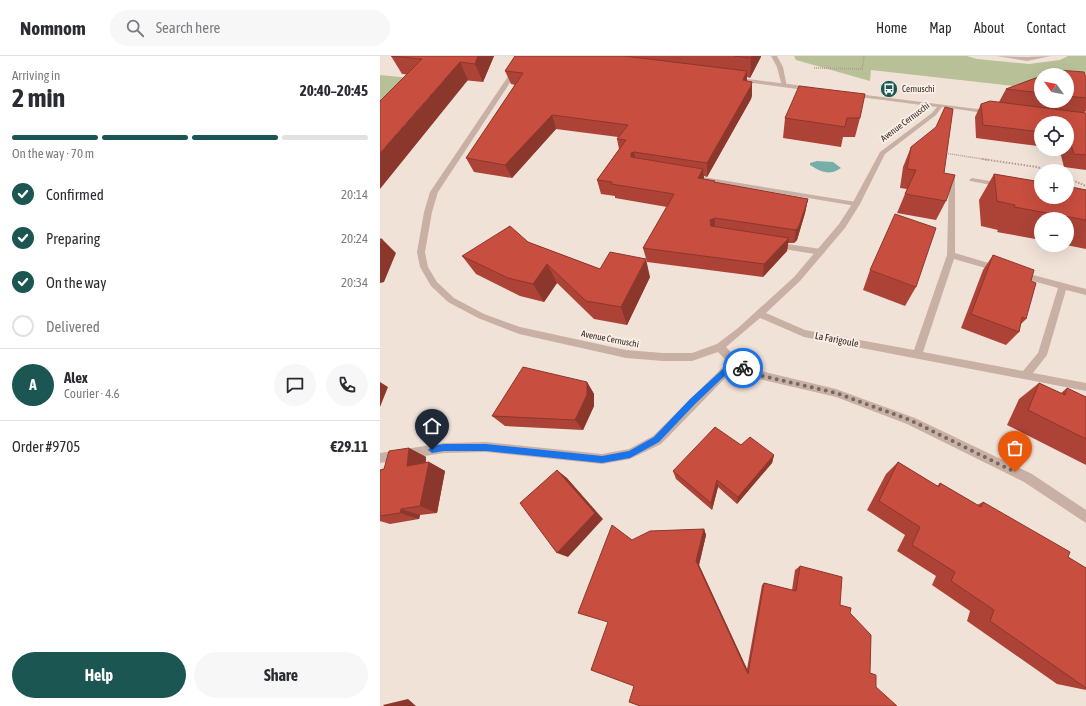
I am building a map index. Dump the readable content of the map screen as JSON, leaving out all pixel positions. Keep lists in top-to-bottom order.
{
  "streets": {
    "street": ["Avenue Cernuschi", "La Farigoule"]
  },
  "crossings": [
    ["Avenue Cernuschi", "La Farigoule"]
  ],
  "places": {
    "bus stop": ["Cernuschi"]
  },
  "north": "top left",
  "page": {
    "header": "Nomnom",
    "search": "Search here",
    "nav": [
      "Home",
      "Map",
      "About",
      "Contact"
    ],
    "heading": ["2 min", "Arriving in", "20:40–20:45"],
    "panel": [
      "Alex",
      "Courier · 4.6",
      "Order #9705",
      "€29.11"
    ],
    "map_buttons": ["+", "−"],
    "bar": "On the way · 70 m",
    "list": [
      ["Confirmed", "20:14"],
      ["Preparing", "20:24"],
      ["On the way", "20:34"],
      "Delivered"
    ],
    "round": "A",
    "buttons": ["Help", "Share"]
  }
}
